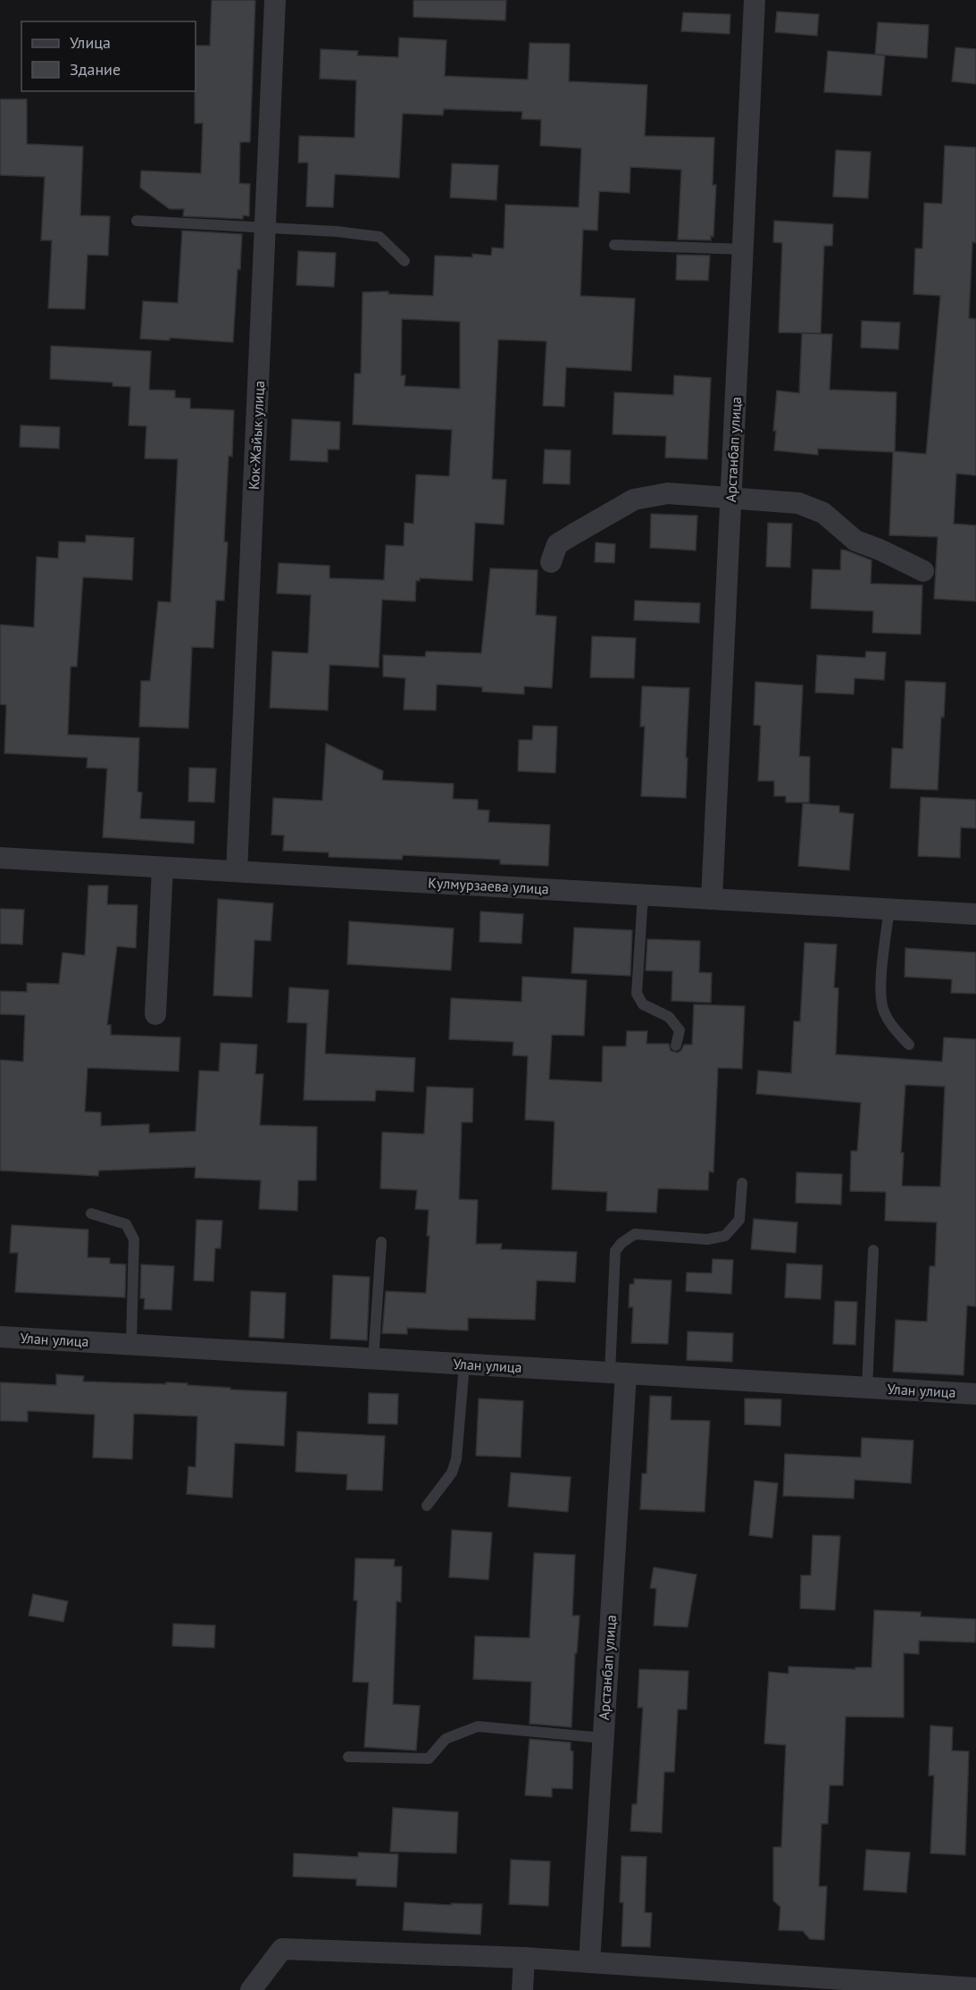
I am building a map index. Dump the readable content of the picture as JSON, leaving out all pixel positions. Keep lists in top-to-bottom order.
{
  "streets": {
    "street": [
      "Кок-Жайык улица",
      "Арстанбап улица",
      "Кулмурзаева улица",
      "Улан улица"
    ]
  },
  "crossings": [
    ["Кок-Жайык улица", "Кулмурзаева улица"],
    ["Арстанбап улица", "Кулмурзаева улица"],
    ["Арстанбап улица", "Улан улица"]
  ],
  "legend": ["Улица", "Здание"]
}
